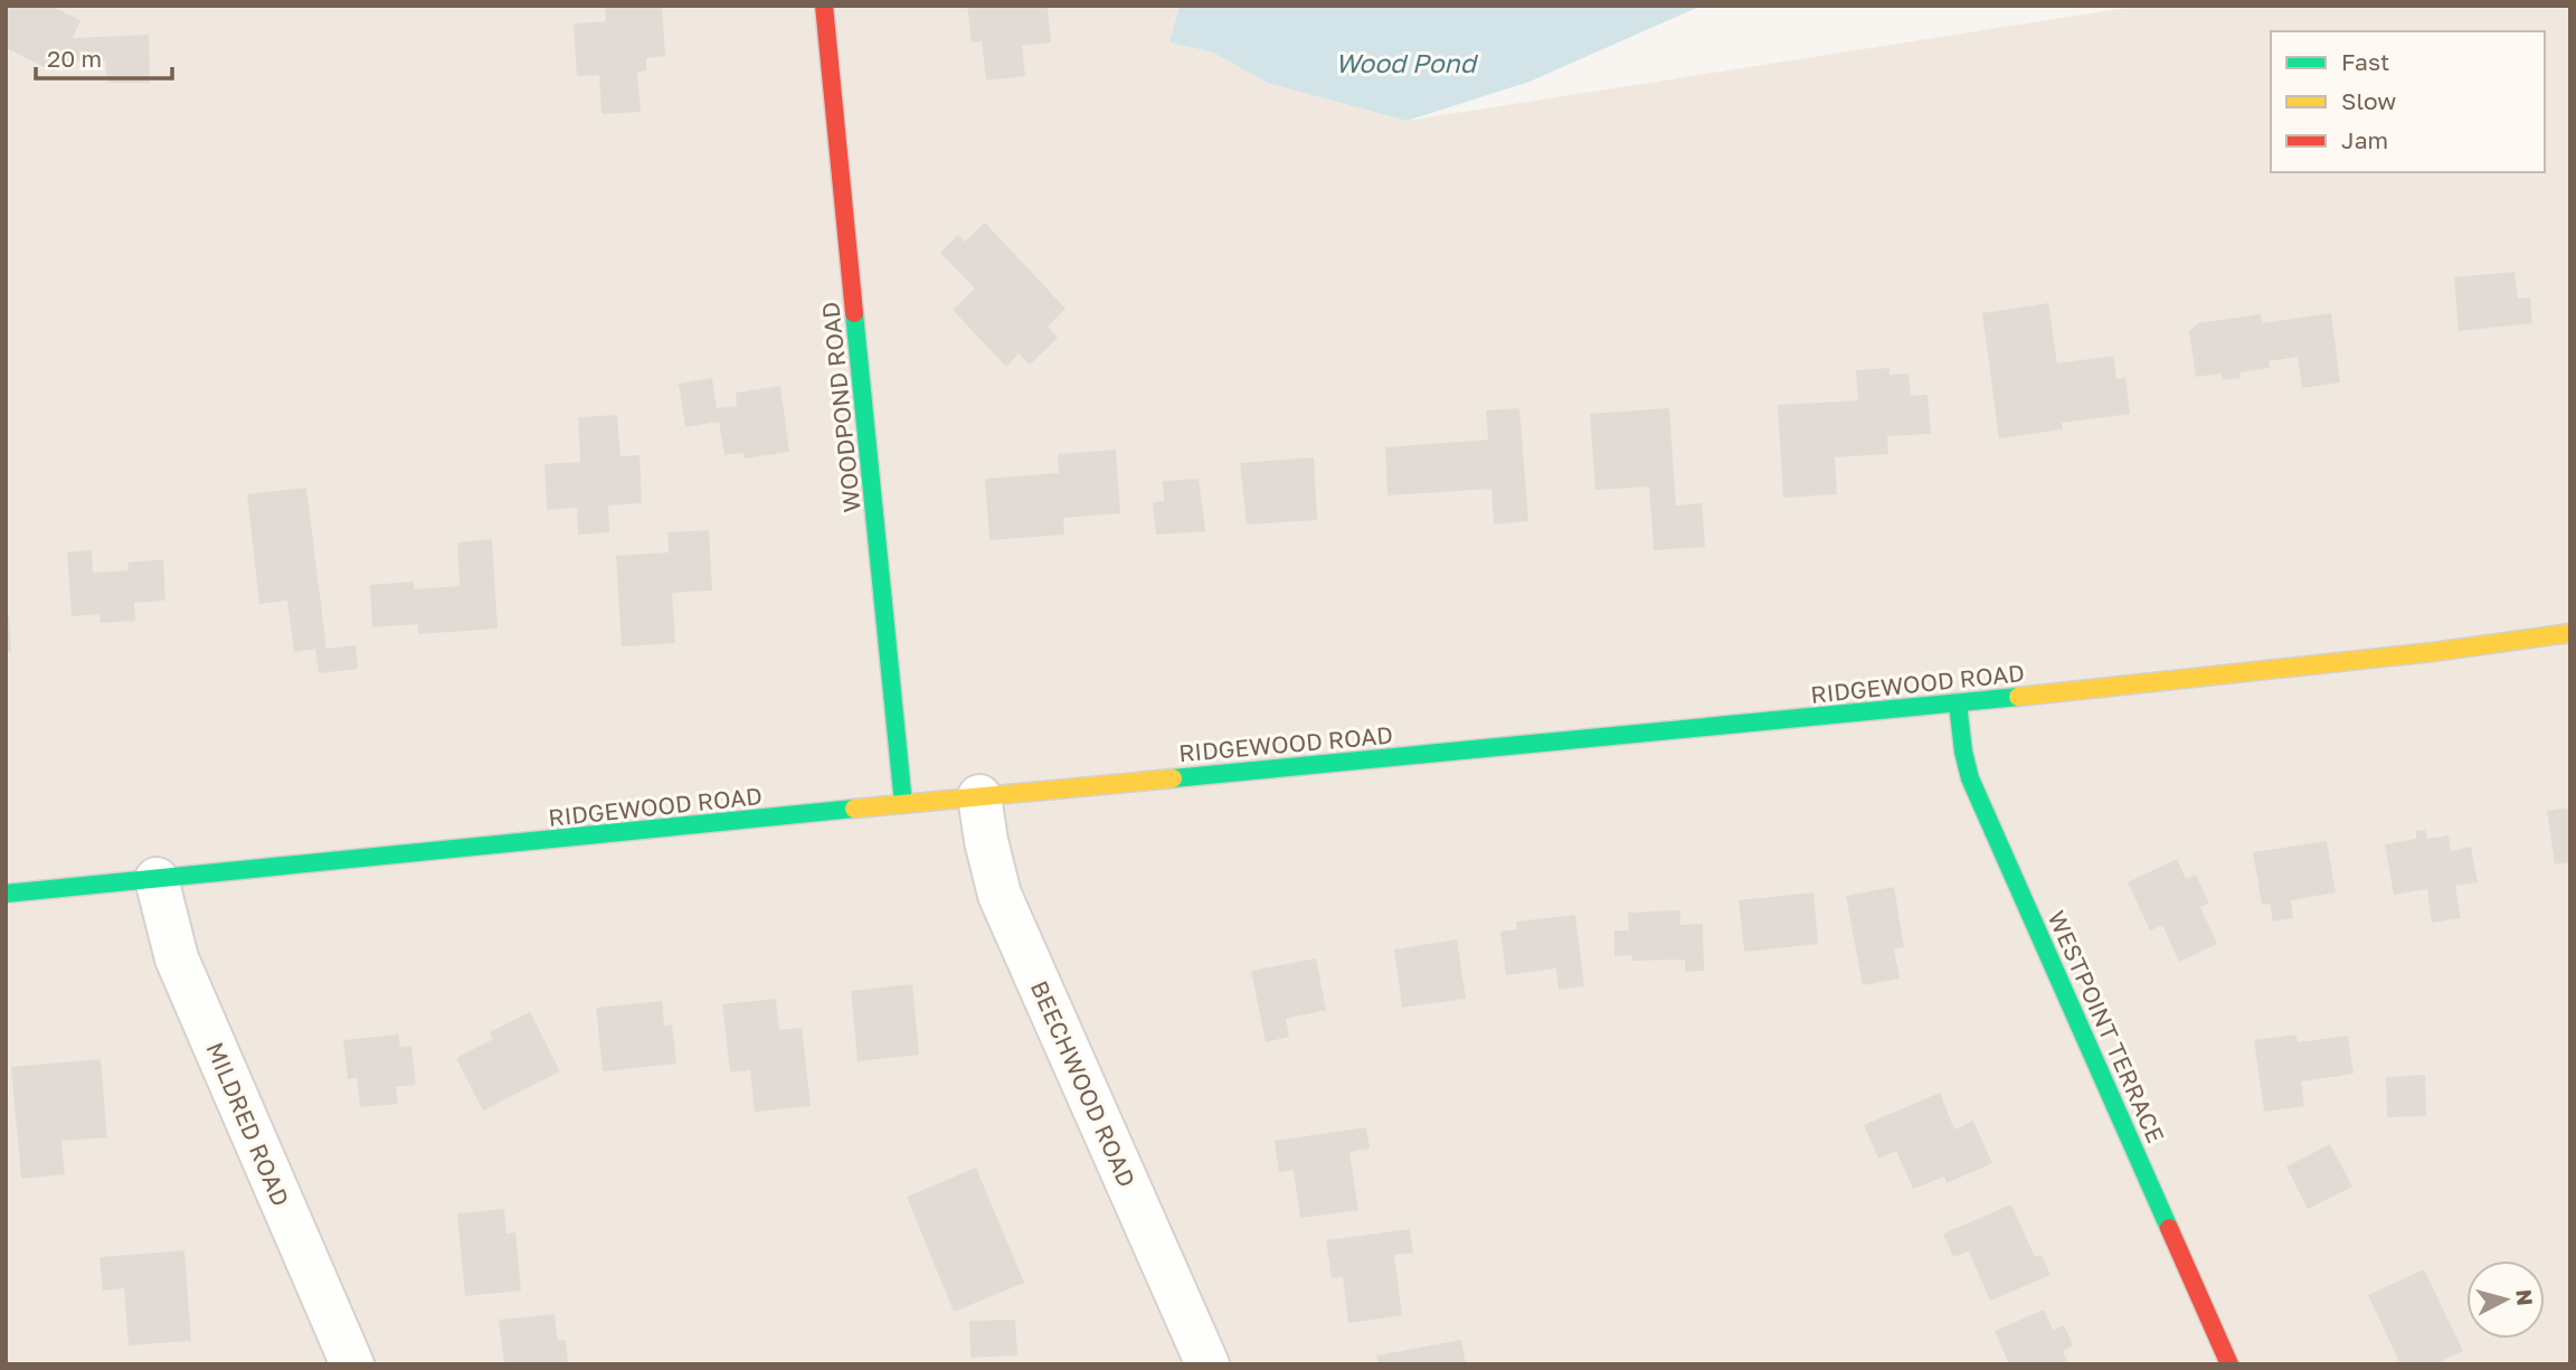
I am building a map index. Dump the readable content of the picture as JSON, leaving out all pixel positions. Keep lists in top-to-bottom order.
{
  "streets": {
    "main road": ["WOODPOND ROAD", "RIDGEWOOD ROAD", "WESTPOINT TERRACE"],
    "street": ["BEECHWOOD ROAD", "MILDRED ROAD"]
  },
  "crossings": [
    ["WOODPOND ROAD", "RIDGEWOOD ROAD"],
    ["RIDGEWOOD ROAD", "WESTPOINT TERRACE"],
    ["RIDGEWOOD ROAD", "BEECHWOOD ROAD"],
    ["RIDGEWOOD ROAD", "MILDRED ROAD"]
  ],
  "water": ["Wood Pond"],
  "legend": ["Fast", "Slow", "Jam"],
  "scale_bar": "20 m",
  "north": "right"
}
